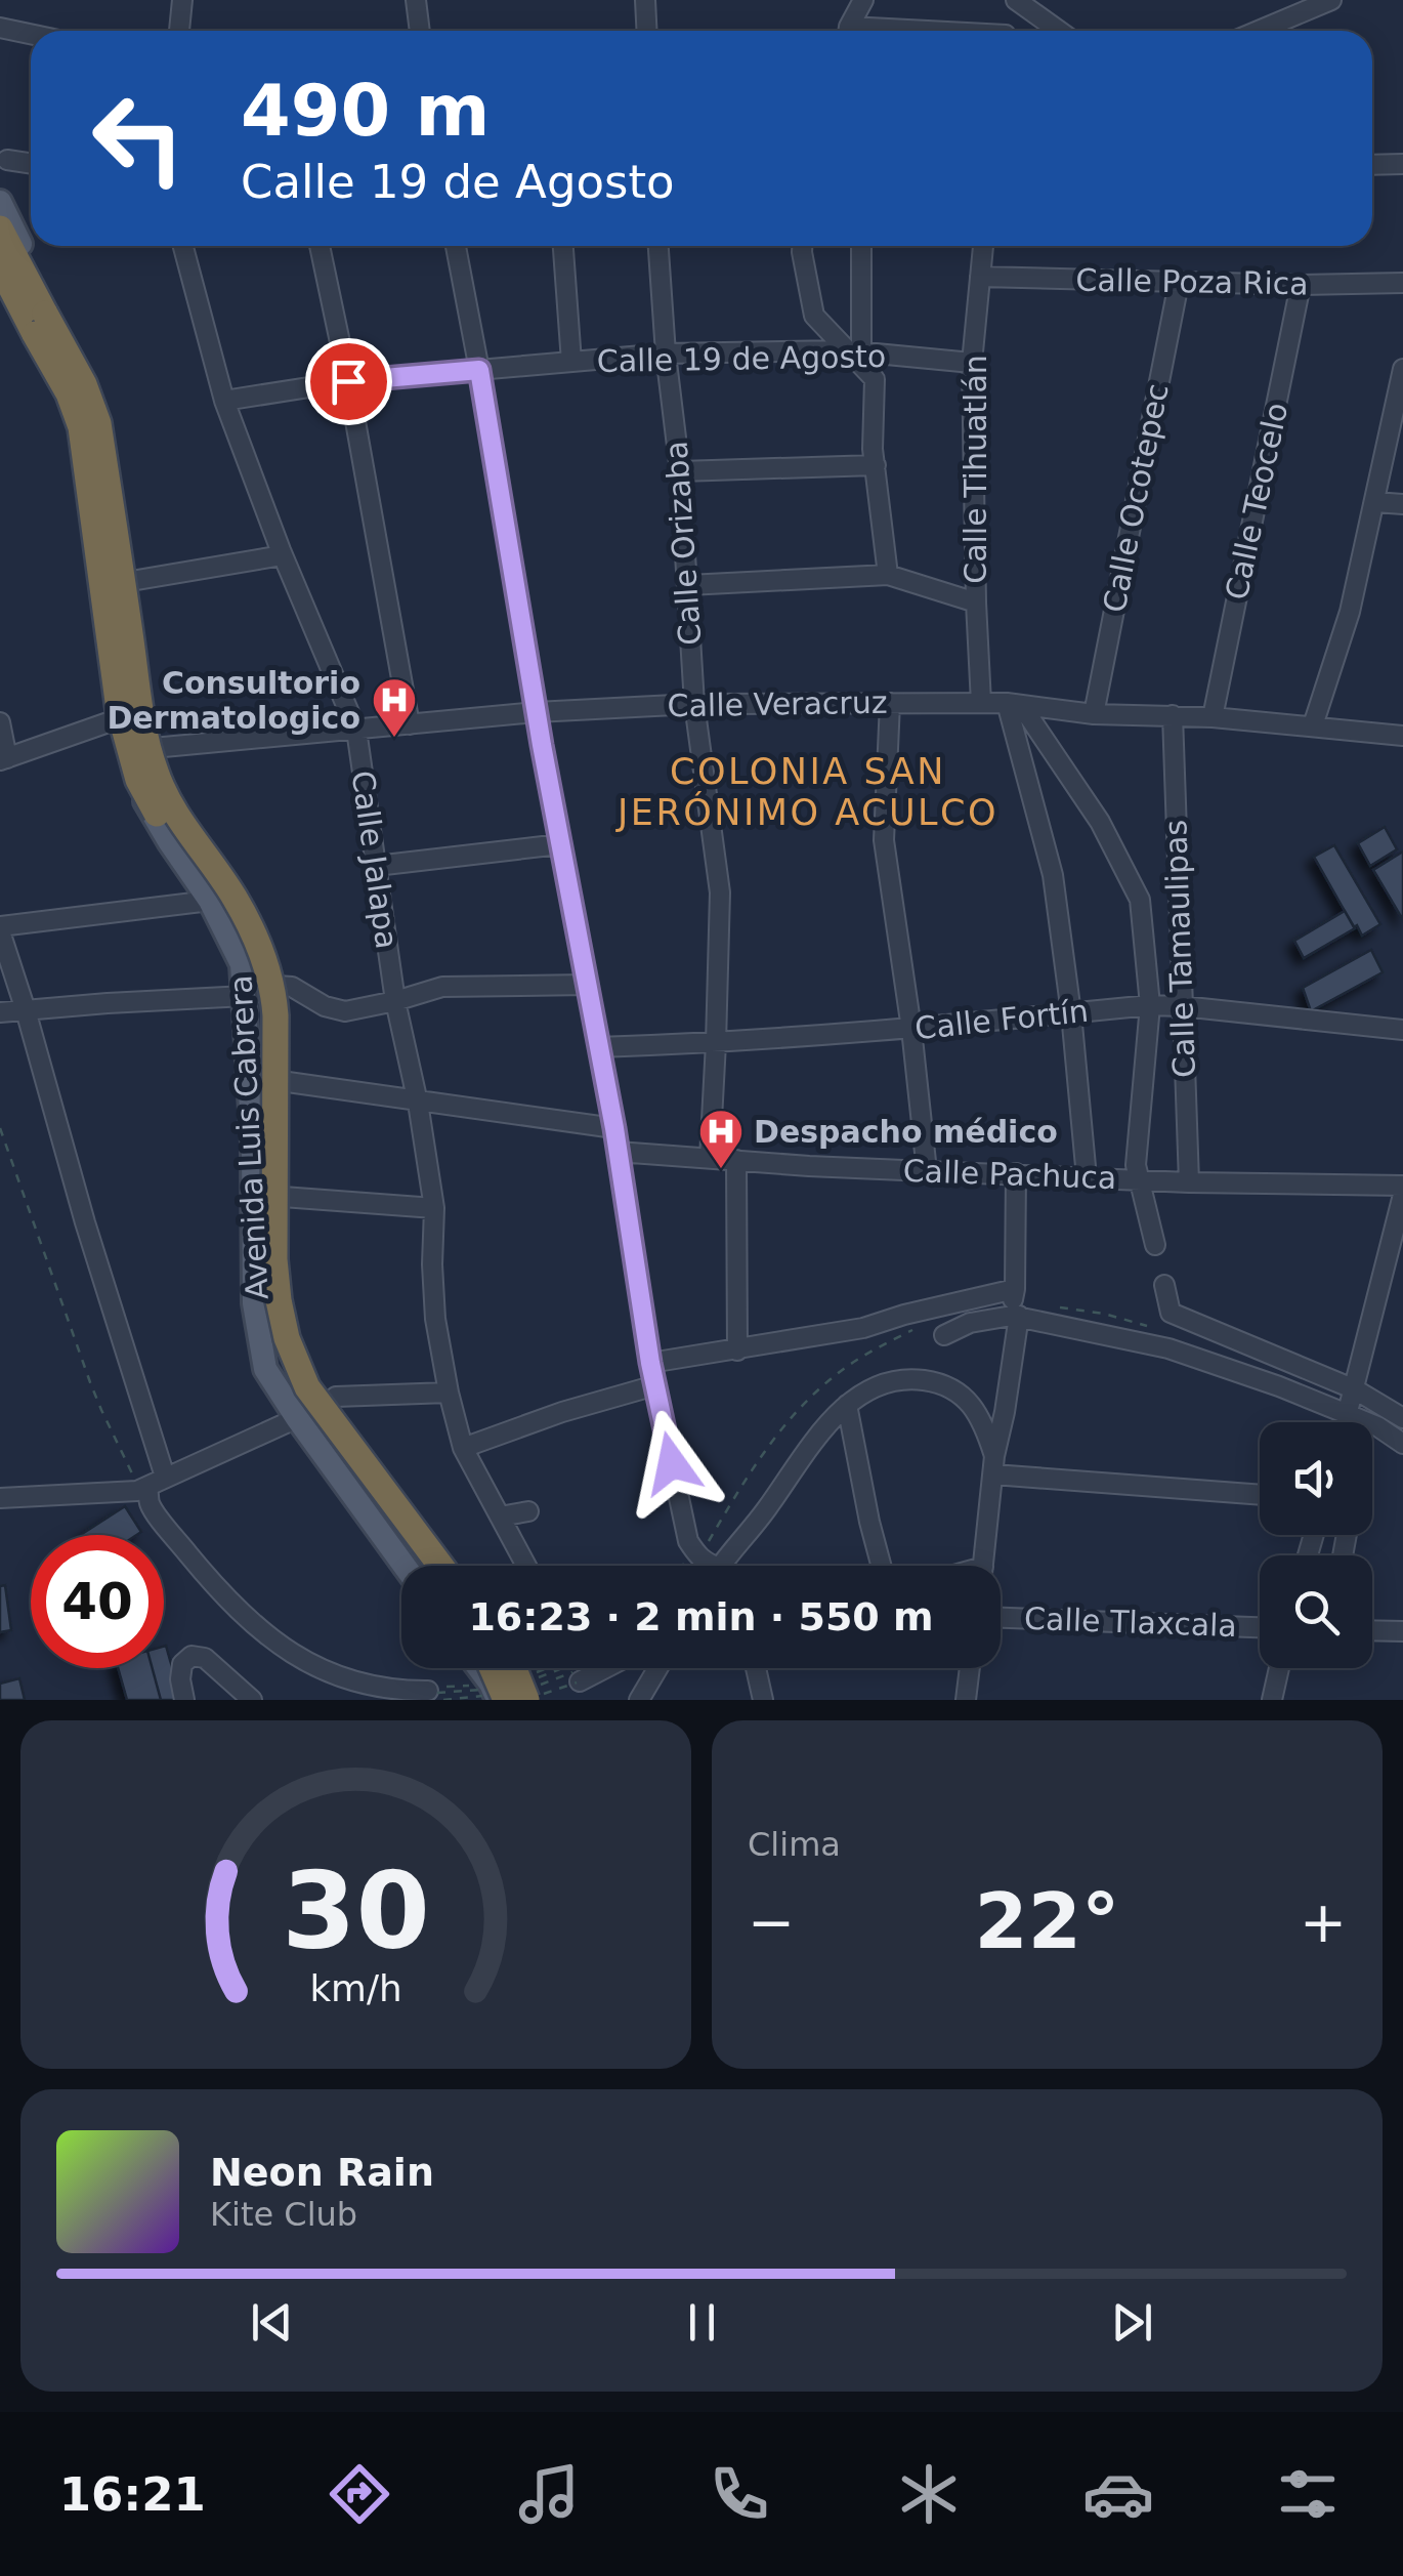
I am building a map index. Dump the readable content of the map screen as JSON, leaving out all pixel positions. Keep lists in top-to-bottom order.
{
  "streets": {
    "main road": ["Avenida Luis Cabrera"],
    "street": [
      "Calle Poza Rica",
      "Calle 19 de Agosto",
      "Calle Tihuatlán",
      "Calle Ocotepec",
      "Calle Teocelo",
      "Calle Orizaba",
      "Calle Veracruz",
      "Calle Jalapa",
      "Calle Tamaulipas",
      "Calle Fortín",
      "Calle Pachuca",
      "Calle Tlaxcala"
    ]
  },
  "crossings": [
    ["Calle Poza Rica", "Calle Tihuatlán"],
    ["Calle Poza Rica", "Calle Ocotepec"],
    ["Calle Poza Rica", "Calle Teocelo"],
    ["Calle 19 de Agosto", "Calle Tihuatlán"],
    ["Calle 19 de Agosto", "Calle Orizaba"],
    ["Calle Tihuatlán", "Calle Veracruz"],
    ["Calle Ocotepec", "Calle Veracruz"],
    ["Calle Teocelo", "Calle Veracruz"],
    ["Calle Orizaba", "Calle Veracruz"],
    ["Calle Orizaba", "Calle Fortín"],
    ["Calle Orizaba", "Calle Pachuca"],
    ["Calle Veracruz", "Calle Jalapa"],
    ["Calle Veracruz", "Calle Tamaulipas"],
    ["Calle Veracruz", "Avenida Luis Cabrera"],
    ["Calle Tamaulipas", "Calle Fortín"],
    ["Calle Tamaulipas", "Calle Pachuca"]
  ],
  "districts": ["COLONIA SAN JERÓNIMO ACULCO"],
  "places": {
    "hospital": ["Consultorio Dermatologico", "Despacho médico"]
  },
  "page": {
    "turn": ["490 m", "Calle 19 de Agosto"],
    "limit": "40",
    "trip": "16:23 · 2 min · 550 m",
    "tile": "Clima",
    "heat": ["−", "22°", "+"],
    "song": ["Neon Rain", "Kite Club"],
    "tabs": "16:21",
    "gauge": ["30", "km/h"]
  }
}
